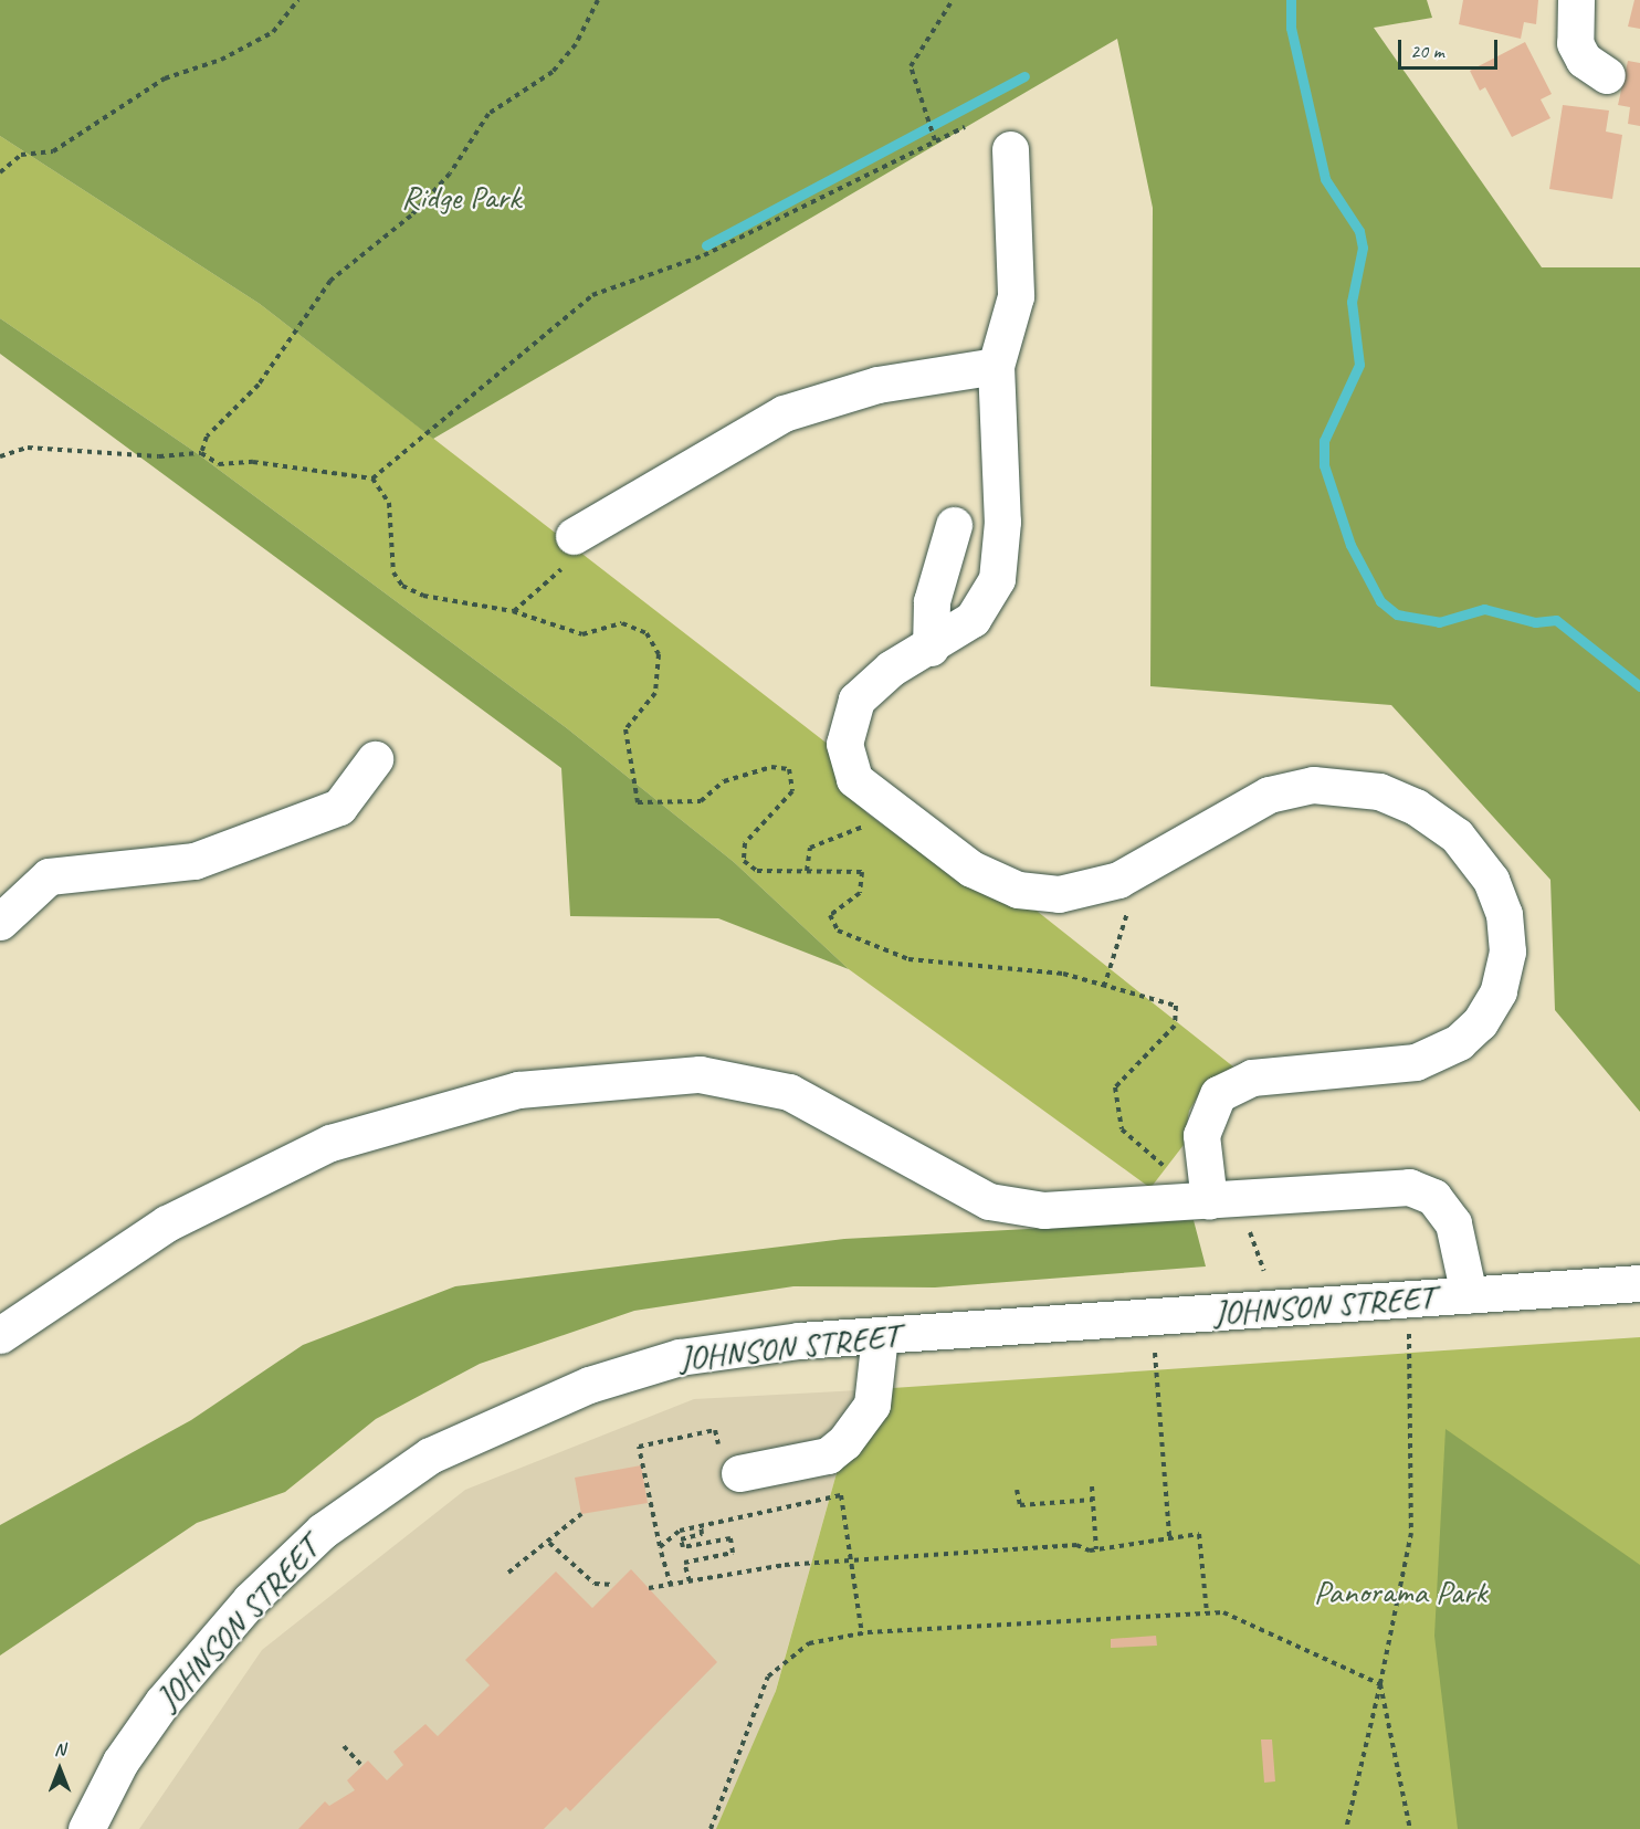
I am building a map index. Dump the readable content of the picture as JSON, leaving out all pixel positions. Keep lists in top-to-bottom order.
{
  "streets": {
    "street": ["JOHNSON STREET"]
  },
  "parks": ["Ridge Park", "Panorama Park"],
  "scale_bar": "20 m",
  "north": "top"
}
